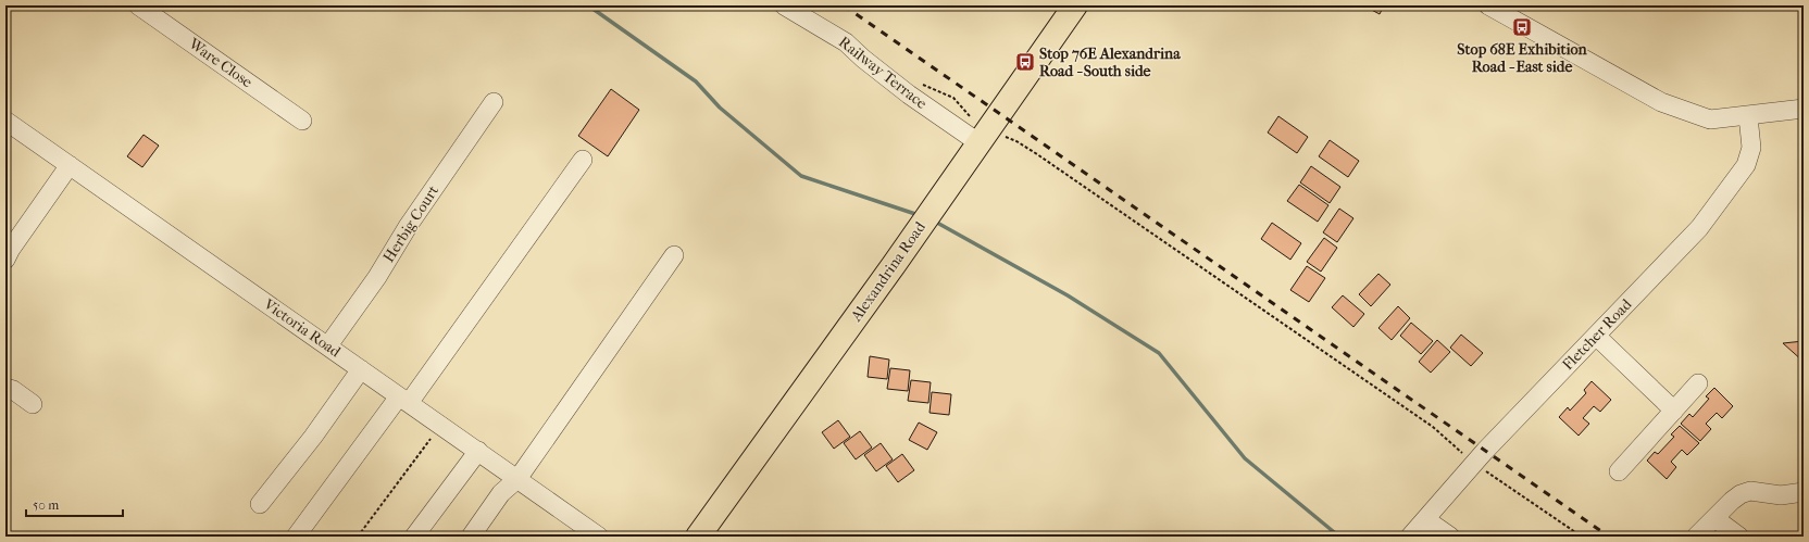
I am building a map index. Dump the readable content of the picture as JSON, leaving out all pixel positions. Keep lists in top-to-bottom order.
{
  "streets": {
    "main road": ["Alexandrina Road"],
    "street": [
      "Ware Close",
      "Railway Terrace",
      "Herbig Court",
      "Victoria Road",
      "Fletcher Road"
    ]
  },
  "crossings": [
    ["Railway Terrace", "Alexandrina Road"],
    ["Herbig Court", "Victoria Road"]
  ],
  "places": {
    "bus stop": ["Stop 68E Exhibition Road - East side", "Stop 76E Alexandrina Road - South side"]
  },
  "scale_bar": "50 m"
}
